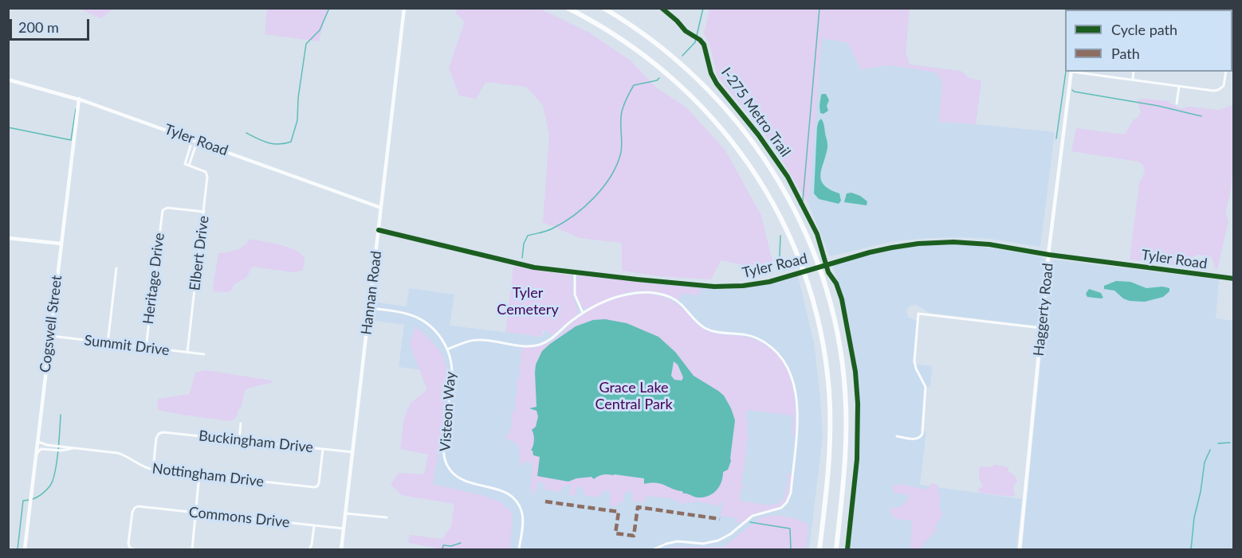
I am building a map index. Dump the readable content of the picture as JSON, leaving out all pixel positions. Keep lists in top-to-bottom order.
{
  "streets": {
    "street": [
      "Tyler Road",
      "Elbert Drive",
      "Heritage Drive",
      "Hannan Road",
      "Haggerty Road",
      "Cogswell Street",
      "Summit Drive",
      "Visteon Way",
      "Buckingham Drive",
      "Nottingham Drive",
      "Commons Drive"
    ],
    "cycle path": ["I-275 Metro Trail"]
  },
  "crossings": [
    ["Tyler Road", "Hannan Road"],
    ["Tyler Road", "Haggerty Road"],
    ["Tyler Road", "Cogswell Street"],
    ["Elbert Drive", "Heritage Drive"],
    ["Elbert Drive", "Summit Drive"],
    ["Heritage Drive", "Summit Drive"],
    ["Hannan Road", "Visteon Way"],
    ["Hannan Road", "Buckingham Drive"],
    ["Hannan Road", "Commons Drive"],
    ["Cogswell Street", "Summit Drive"],
    ["Cogswell Street", "Nottingham Drive"],
    ["Buckingham Drive", "Nottingham Drive"]
  ],
  "parks": ["Tyler Cemetery", "Grace Lake Central Park"],
  "legend": ["Cycle path", "Path"],
  "scale_bar": "200 m"
}
